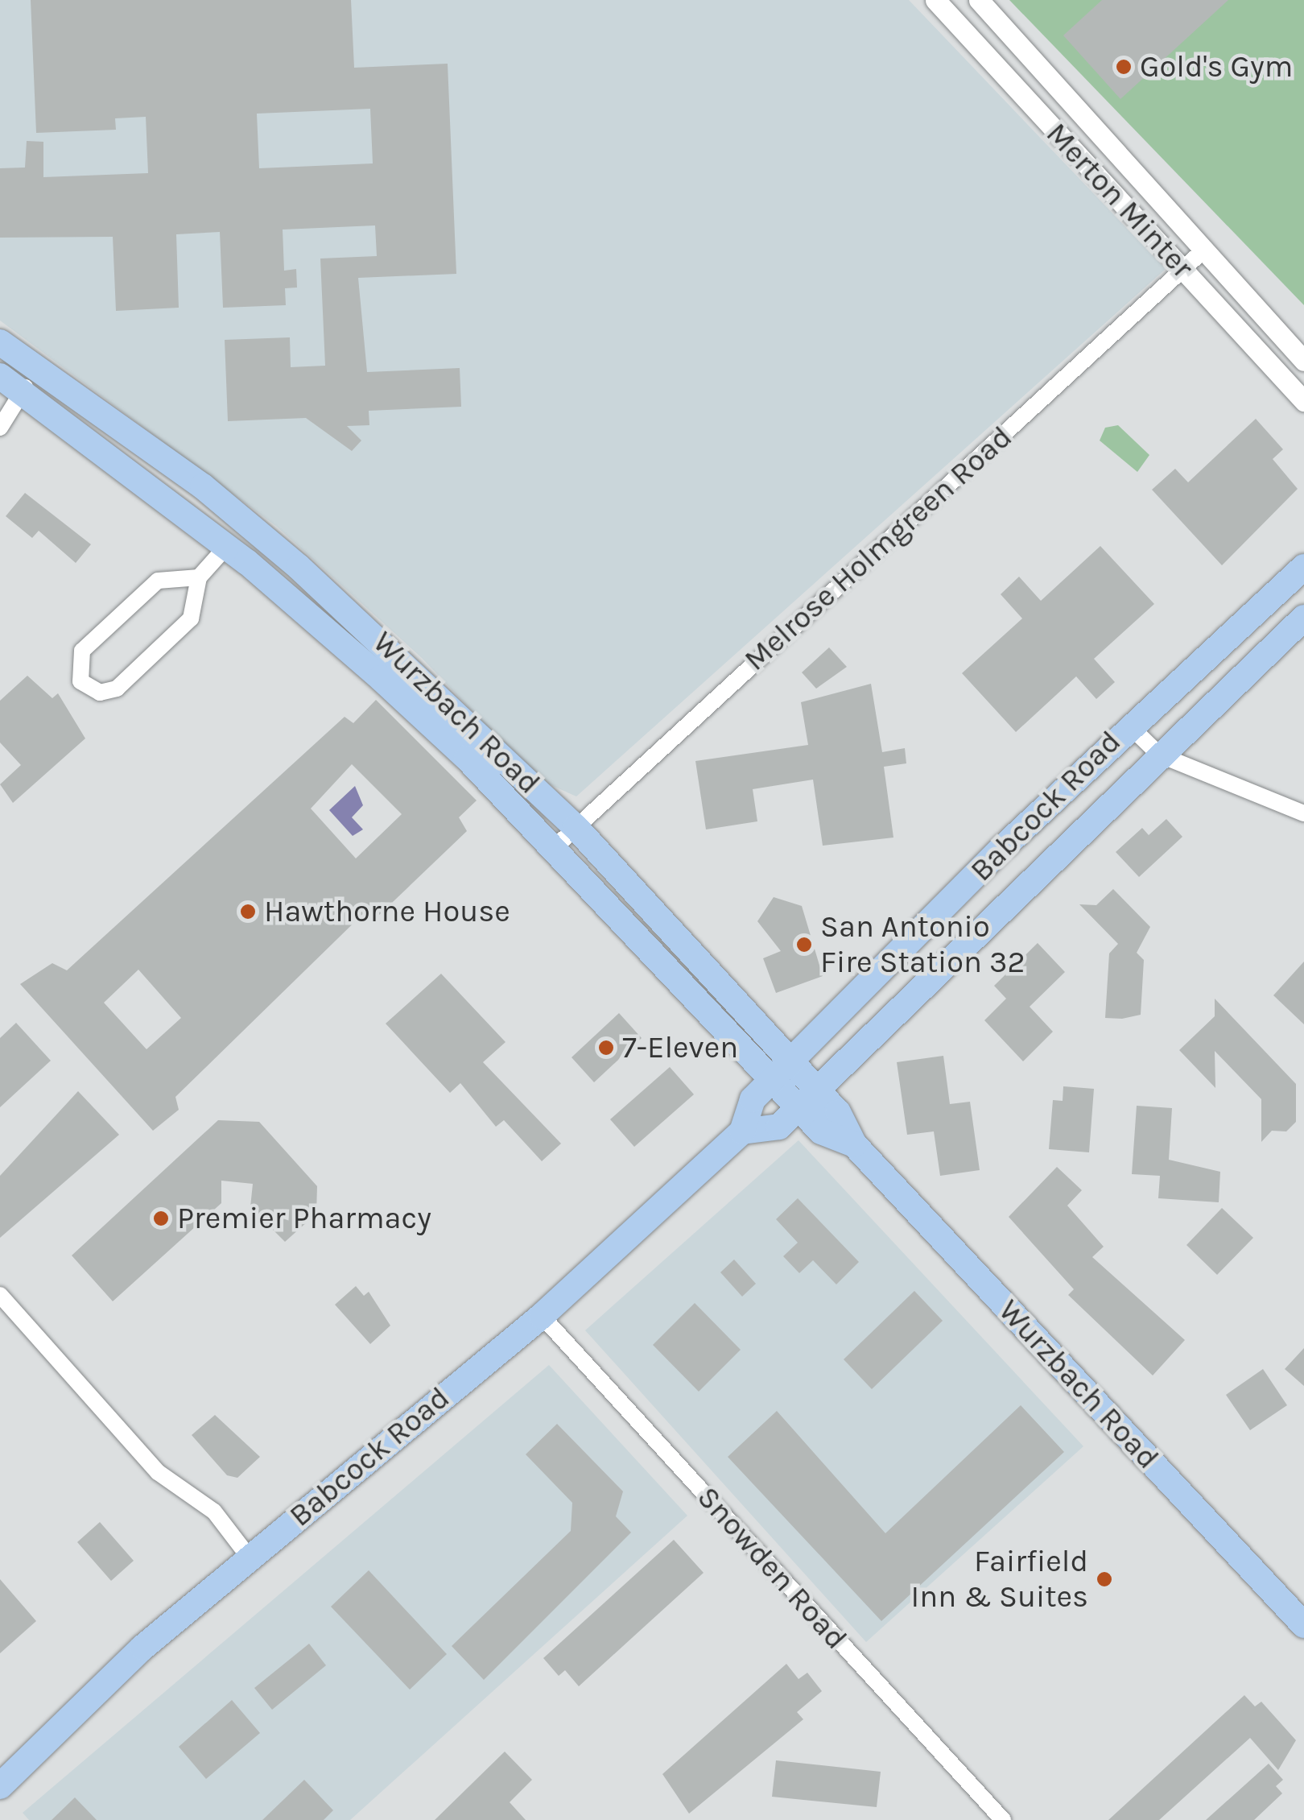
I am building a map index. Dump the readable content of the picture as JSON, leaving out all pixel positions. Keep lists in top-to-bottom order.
{
  "streets": {
    "main road": ["Wurzbach Road", "Babcock Road"],
    "street": ["Merton Minter", "Melrose Holmgreen Road", "Snowden Road"]
  },
  "crossings": [
    ["Merton Minter", "Melrose Holmgreen Road"],
    ["Melrose Holmgreen Road", "Wurzbach Road"],
    ["Wurzbach Road", "Babcock Road"],
    ["Babcock Road", "Snowden Road"]
  ],
  "places": [
    "Gold's Gym",
    "Hawthorne House",
    "San Antonio Fire Station 32",
    "7-Eleven",
    "Premier Pharmacy",
    "Fairfield Inn & Suites"
  ]
}
